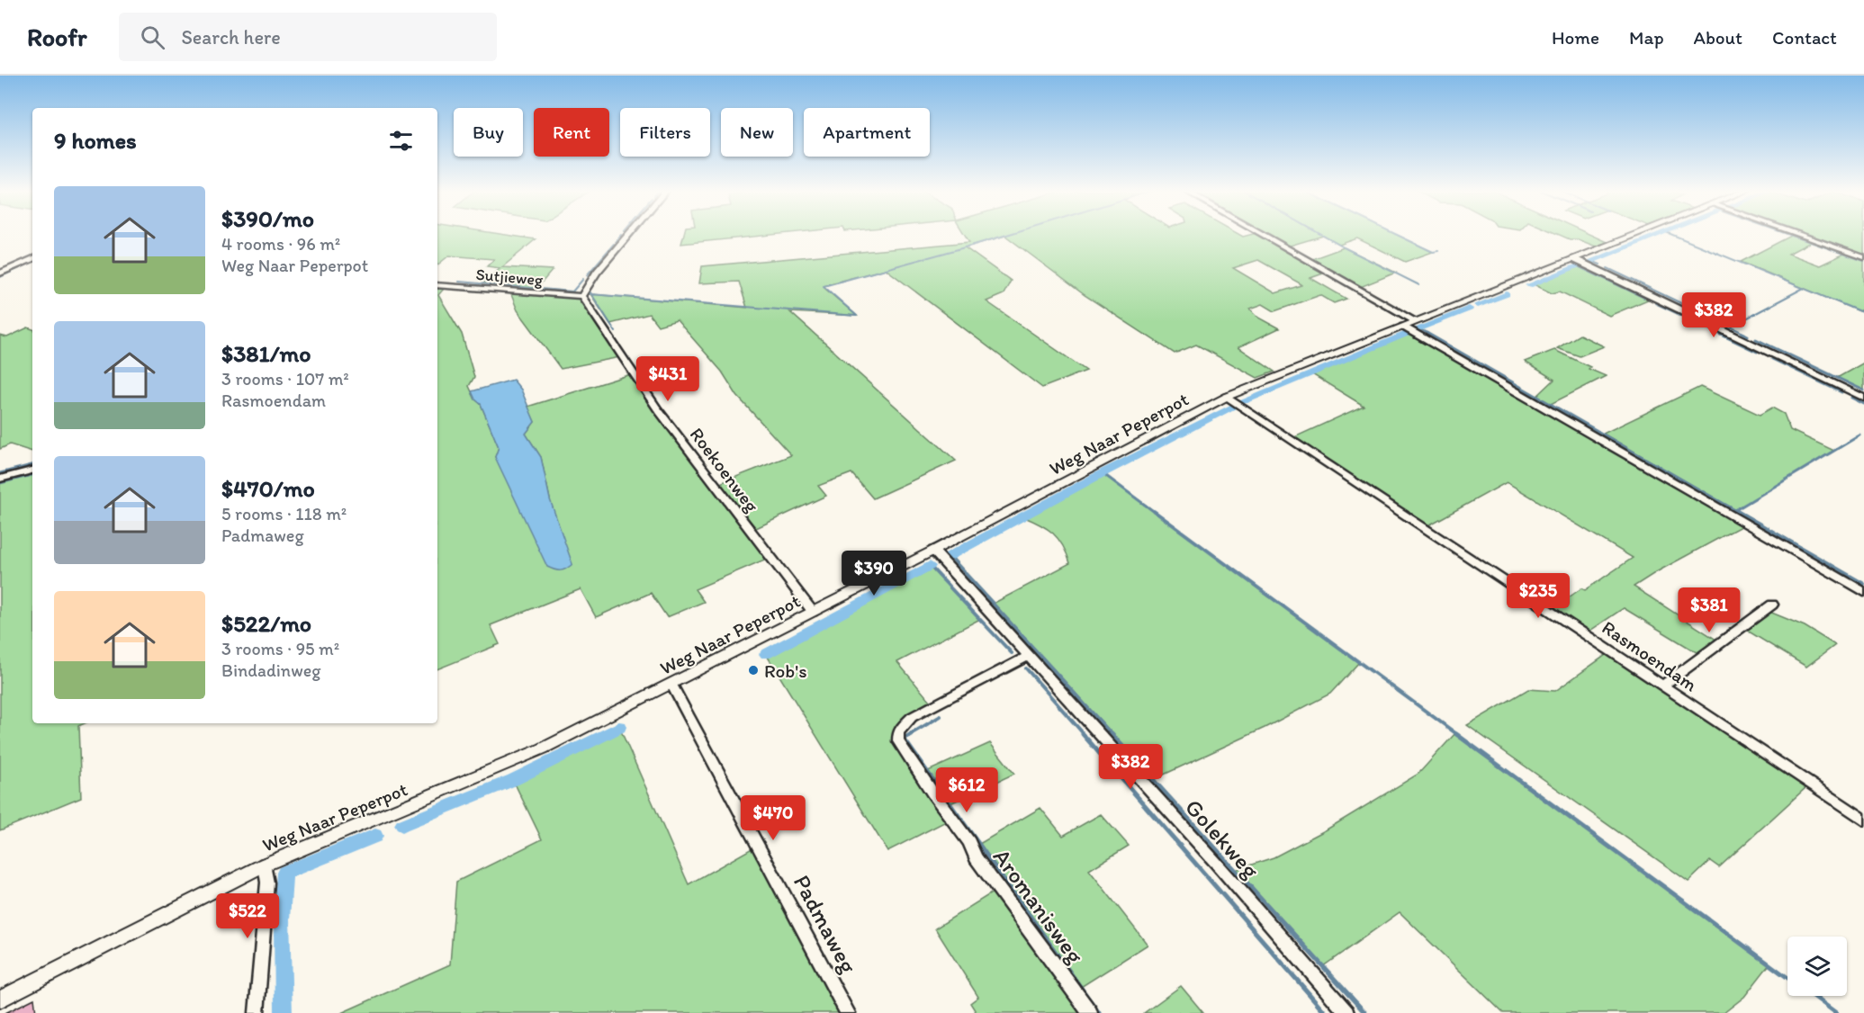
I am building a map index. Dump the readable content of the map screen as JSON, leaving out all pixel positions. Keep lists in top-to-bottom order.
{
  "streets": {
    "street": [
      "Sutjieweg",
      "Weg Naar Peperpot",
      "Roekoenweg",
      "Rasmoendam",
      "Golekweg",
      "Aromanisweg",
      "Padmaweg"
    ]
  },
  "crossings": [
    ["Sutjieweg", "Roekoenweg"],
    ["Weg Naar Peperpot", "Roekoenweg"],
    ["Weg Naar Peperpot", "Rasmoendam"],
    ["Weg Naar Peperpot", "Golekweg"],
    ["Weg Naar Peperpot", "Padmaweg"],
    ["Golekweg", "Aromanisweg"]
  ],
  "places": ["Rob's"],
  "page": {
    "header": "Roofr",
    "search": "Search here",
    "nav": [
      "Home",
      "Map",
      "About",
      "Contact"
    ],
    "chip": [
      "Buy",
      "Rent",
      "Filters",
      "New",
      "Apartment"
    ],
    "heading": "9 homes",
    "list": [
      {
        "name": "$390/mo",
        "note": "4 rooms · 96 m² · Weg Naar Peperpot"
      },
      {
        "name": "$381/mo",
        "note": "3 rooms · 107 m² · Rasmoendam"
      },
      {
        "name": "$470/mo",
        "note": "5 rooms · 118 m² · Padmaweg"
      },
      {
        "name": "$522/mo",
        "note": "3 rooms · 95 m² · Bindadinweg"
      }
    ],
    "price": [
      "$382",
      "$431",
      "$390",
      "$235",
      "$381",
      "$382",
      "$612",
      "$470",
      "$522"
    ]
  }
}
